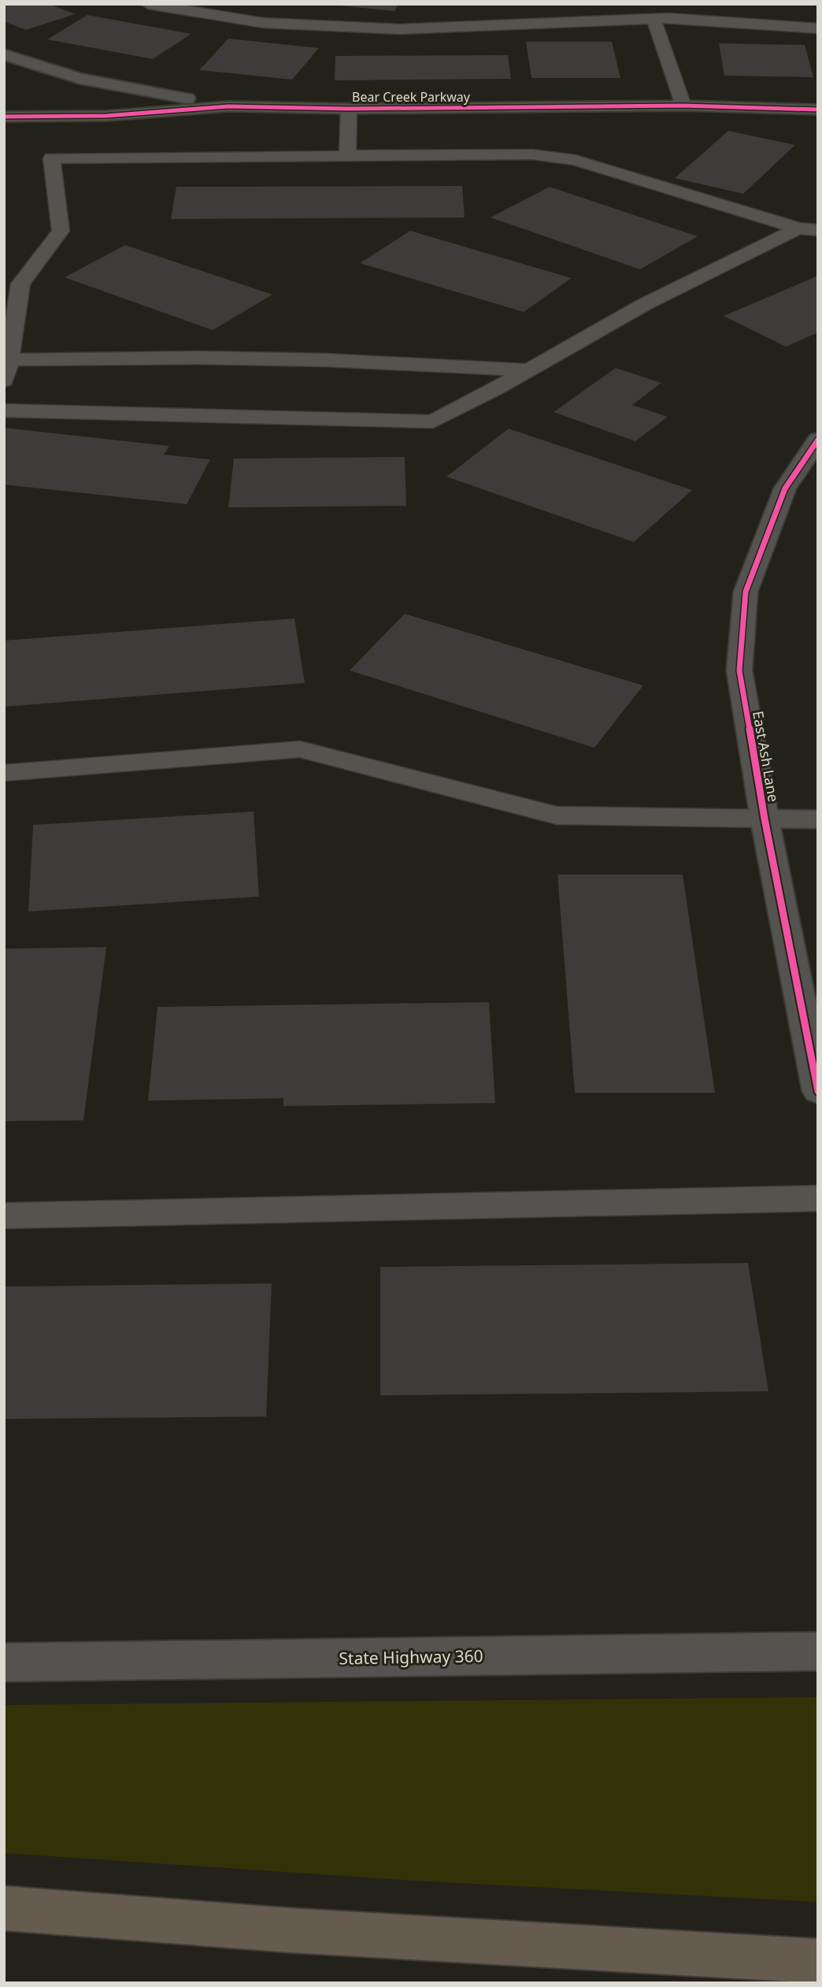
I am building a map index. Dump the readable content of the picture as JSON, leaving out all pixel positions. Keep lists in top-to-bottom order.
{
  "streets": {
    "street": ["Bear Creek Parkway", "East Ash Lane", "State Highway 360"]
  }
}
